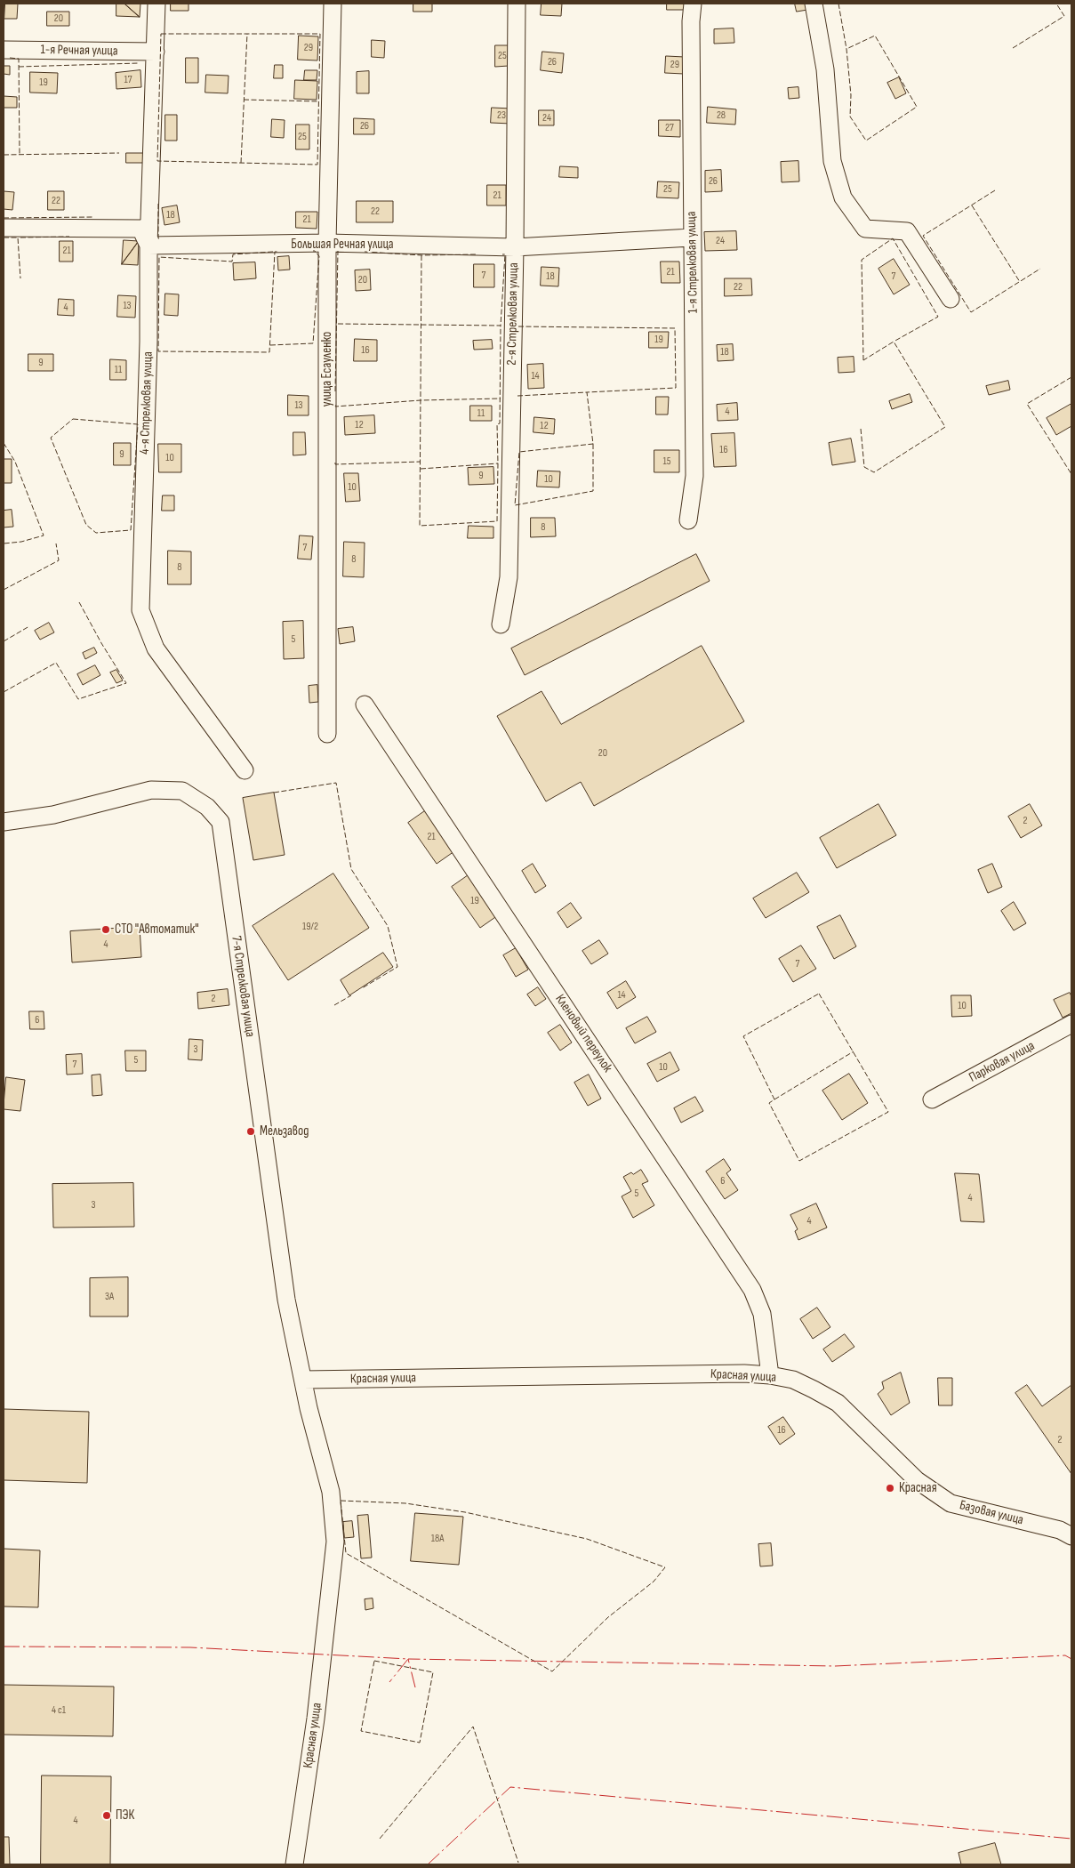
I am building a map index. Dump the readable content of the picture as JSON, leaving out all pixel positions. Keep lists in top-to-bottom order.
{
  "streets": {
    "street": [
      "1-я Речная улица",
      "Большая Речная улица",
      "1-я Стрелковая улица",
      "2-я Стрелковая улица",
      "улица Есауленко",
      "4-я Стрелковая улица",
      "7-я Стрелковая улица",
      "Кленовый переулок",
      "Парковая улица",
      "Красная улица",
      "Базовая улица"
    ]
  },
  "crossings": [
    ["1-я Речная улица", "4-я Стрелковая улица"],
    ["Большая Речная улица", "1-я Стрелковая улица"],
    ["Большая Речная улица", "2-я Стрелковая улица"],
    ["Большая Речная улица", "улица Есауленко"],
    ["Большая Речная улица", "4-я Стрелковая улица"],
    ["7-я Стрелковая улица", "Красная улица"],
    ["Кленовый переулок", "Красная улица"],
    ["Красная улица", "Базовая улица"]
  ],
  "places": [
    "СТО \"Автоматик\"",
    "Мельзавод",
    "Красная",
    "ПЭК"
  ],
  "house_numbers": [
    "20",
    "29",
    "25",
    "26",
    "29",
    "17",
    "19",
    "23",
    "28",
    "24",
    "26",
    "27",
    "25",
    "26",
    "25",
    "21",
    "22",
    "22",
    "18",
    "21",
    "24",
    "21",
    "21",
    "7",
    "18",
    "7",
    "20",
    "22",
    "13",
    "4",
    "19",
    "16",
    "18",
    "9",
    "11",
    "14",
    "13",
    "4",
    "11",
    "12",
    "12",
    "16",
    "9",
    "10",
    "15",
    "9",
    "10",
    "10",
    "8",
    "7",
    "8",
    "8",
    "5",
    "20",
    "2",
    "21",
    "19",
    "19/2",
    "4",
    "7",
    "14",
    "2",
    "10",
    "6",
    "3",
    "5",
    "7",
    "10",
    "6",
    "5",
    "4",
    "3",
    "4",
    "3А",
    "16",
    "2",
    "18А",
    "4 с1",
    "4"
  ]
}
